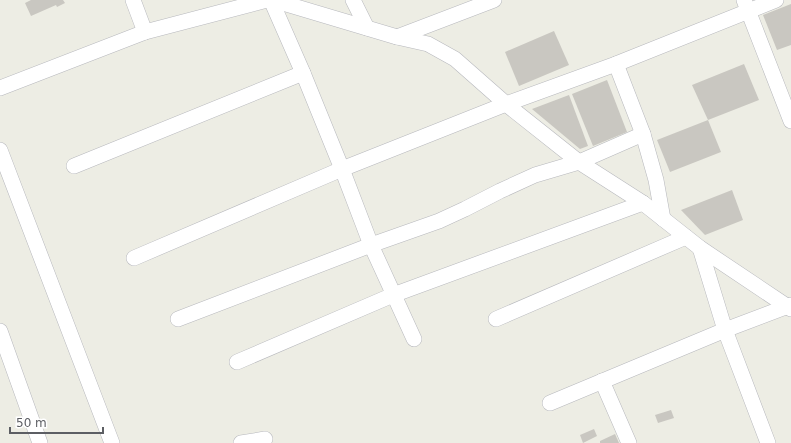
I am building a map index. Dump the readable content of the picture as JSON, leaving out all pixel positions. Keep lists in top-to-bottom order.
{
  "scale_bar": "50 m"
}
